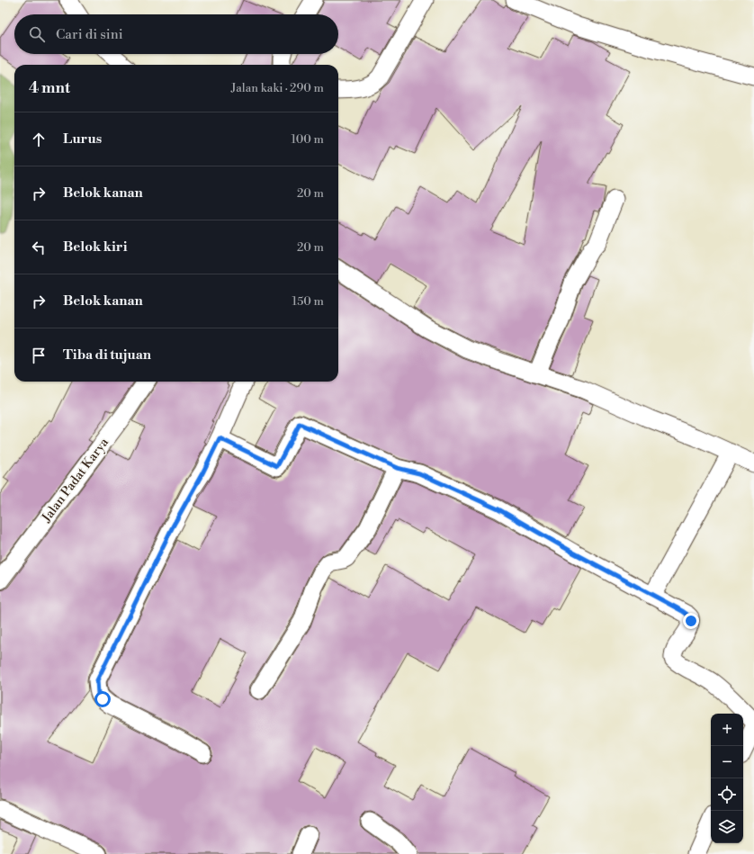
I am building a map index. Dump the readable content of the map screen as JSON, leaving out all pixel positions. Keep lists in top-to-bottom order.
{
  "streets": {
    "street": ["Jalan Padat Karya"]
  },
  "page": {
    "search": "Cari di sini",
    "heading": ["4 mnt", "Jalan kaki · 290 m"],
    "list": [
      ["Lurus", "100 m"],
      ["Belok kanan", "20 m"],
      ["Belok kiri", "20 m"],
      ["Belok kanan", "150 m"],
      "Tiba di tujuan"
    ],
    "map_buttons": ["+", "−"]
  }
}
